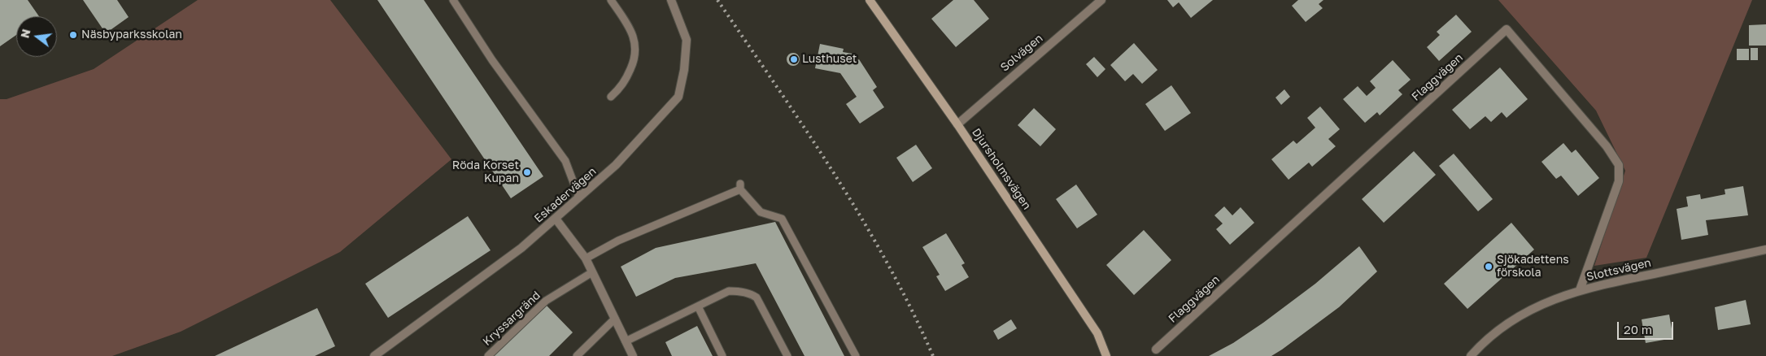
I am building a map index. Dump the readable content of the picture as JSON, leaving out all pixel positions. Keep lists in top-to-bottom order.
{
  "streets": {
    "street": [
      "Solvägen",
      "Flaggvägen",
      "Djursholmsvägen",
      "Eskadervägen",
      "Slottsvägen"
    ],
    "lane": ["Kryssargränd"]
  },
  "crossings": [
    ["Solvägen", "Djursholmsvägen"],
    ["Flaggvägen", "Slottsvägen"]
  ],
  "places": [
    "Näsbyparksskolan",
    "Lusthuset",
    "Röda Korset Kupan",
    "Sjökadettens förskola"
  ],
  "scale_bar": "20 m",
  "north": "left"
}
